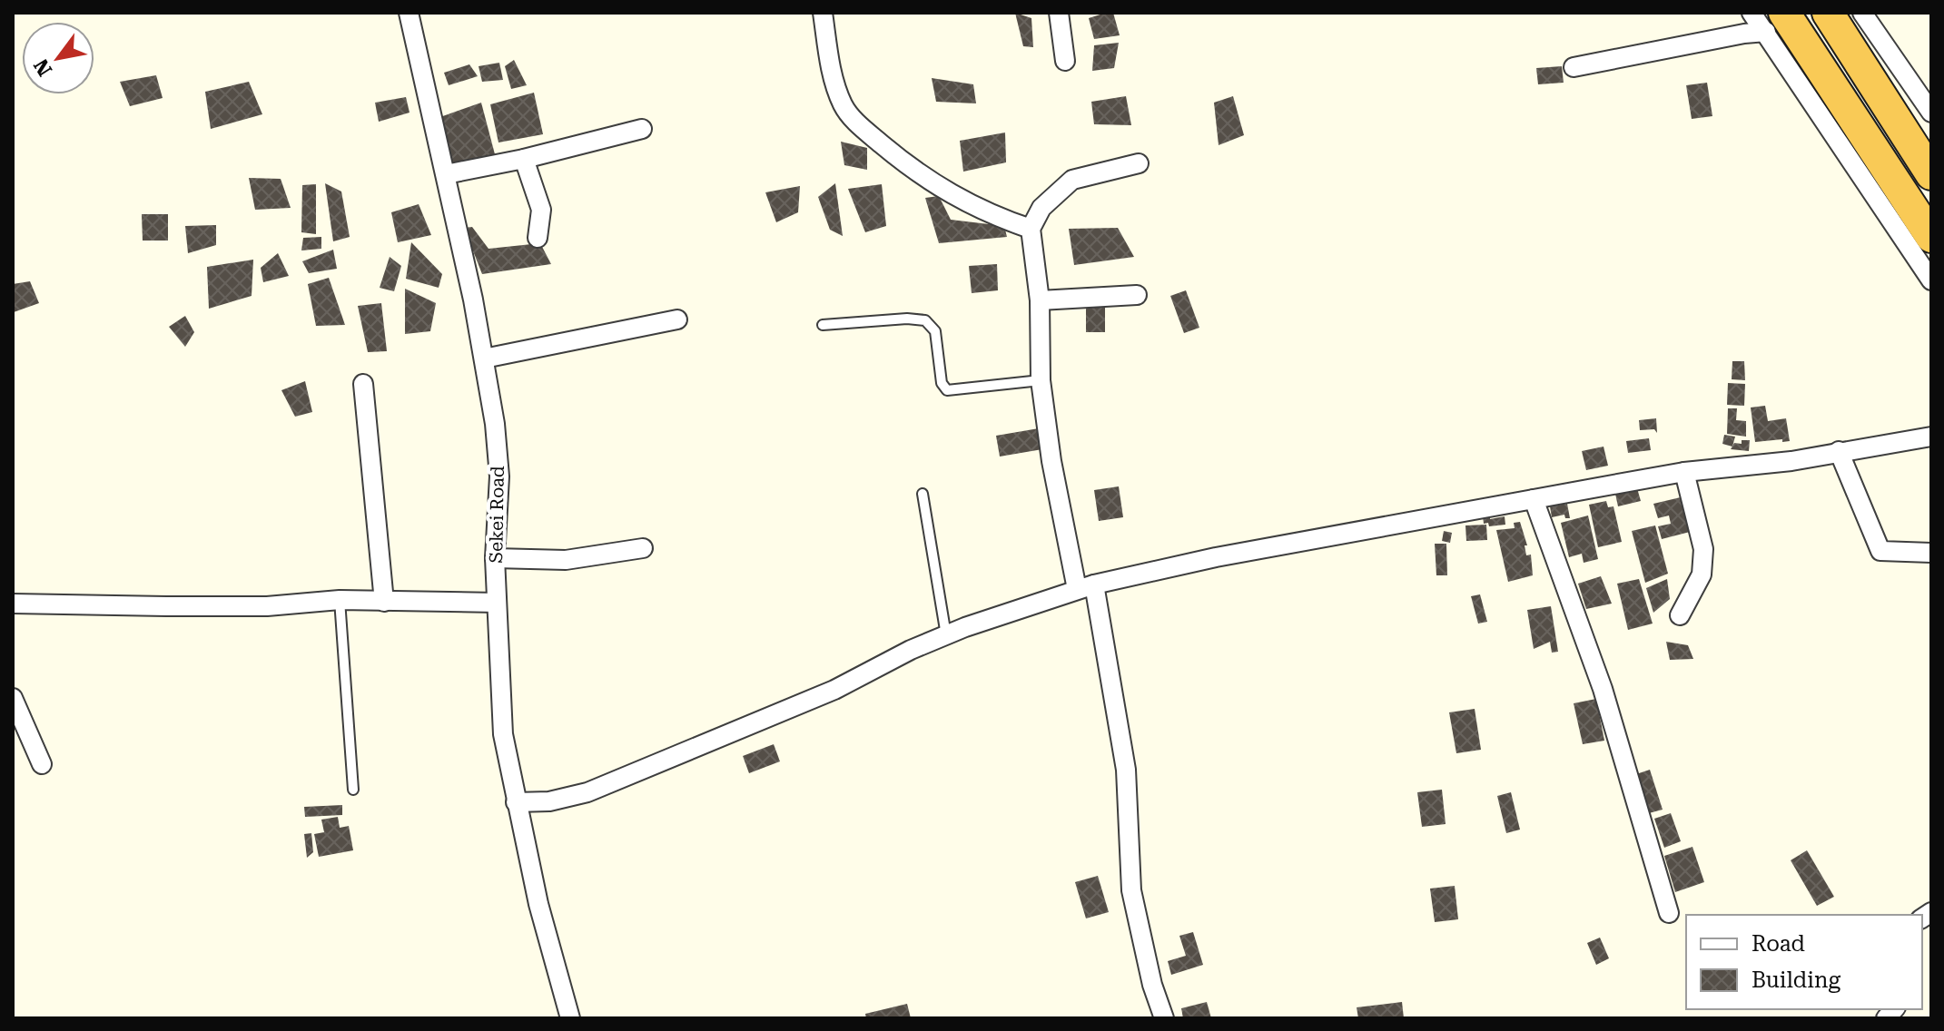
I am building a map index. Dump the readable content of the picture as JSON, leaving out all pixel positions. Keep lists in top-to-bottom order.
{
  "streets": {
    "street": ["Sekei Road"]
  },
  "legend": ["Road", "Building"],
  "north": "bottom left"
}
